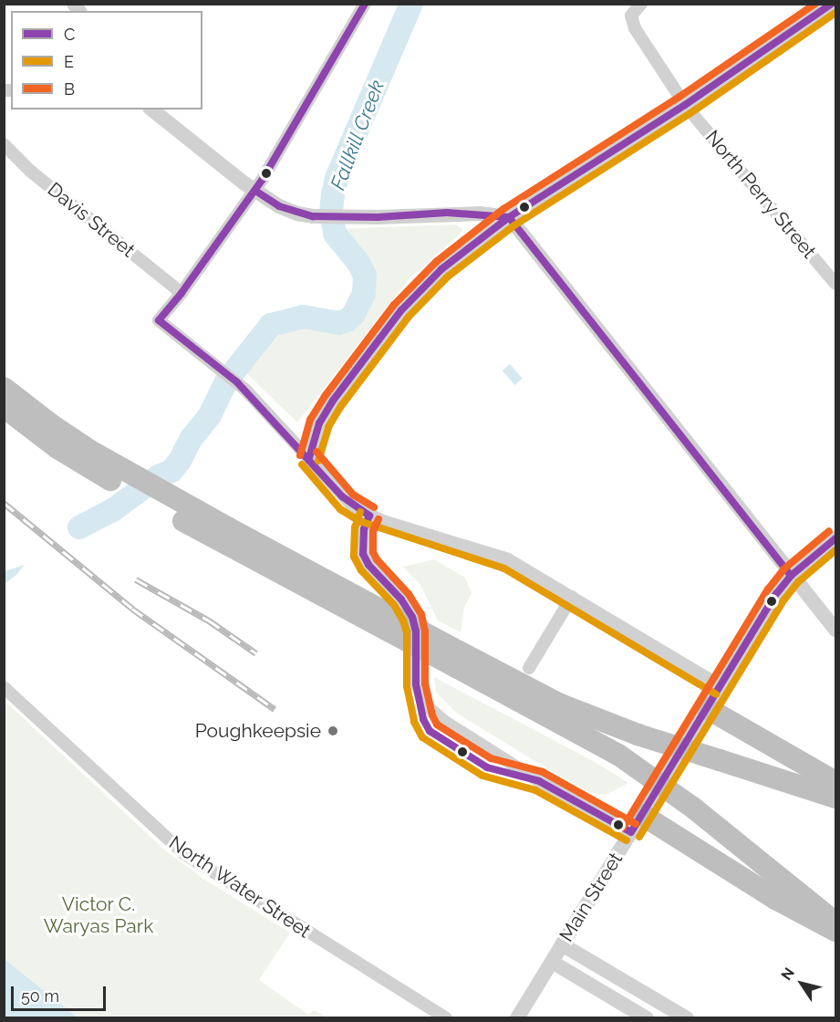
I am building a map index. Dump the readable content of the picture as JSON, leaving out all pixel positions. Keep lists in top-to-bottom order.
{
  "streets": {
    "street": [
      "North Perry Street",
      "Davis Street",
      "North Water Street",
      "Main Street"
    ]
  },
  "water": ["Fallkill Creek"],
  "parks": ["Victor C. Waryas Park"],
  "places": ["Poughkeepsie"],
  "lines": ["transit line C", "transit line B", "transit line E"],
  "legend": ["C", "E", "B"],
  "scale_bar": "50 m",
  "north": "top left"
}
